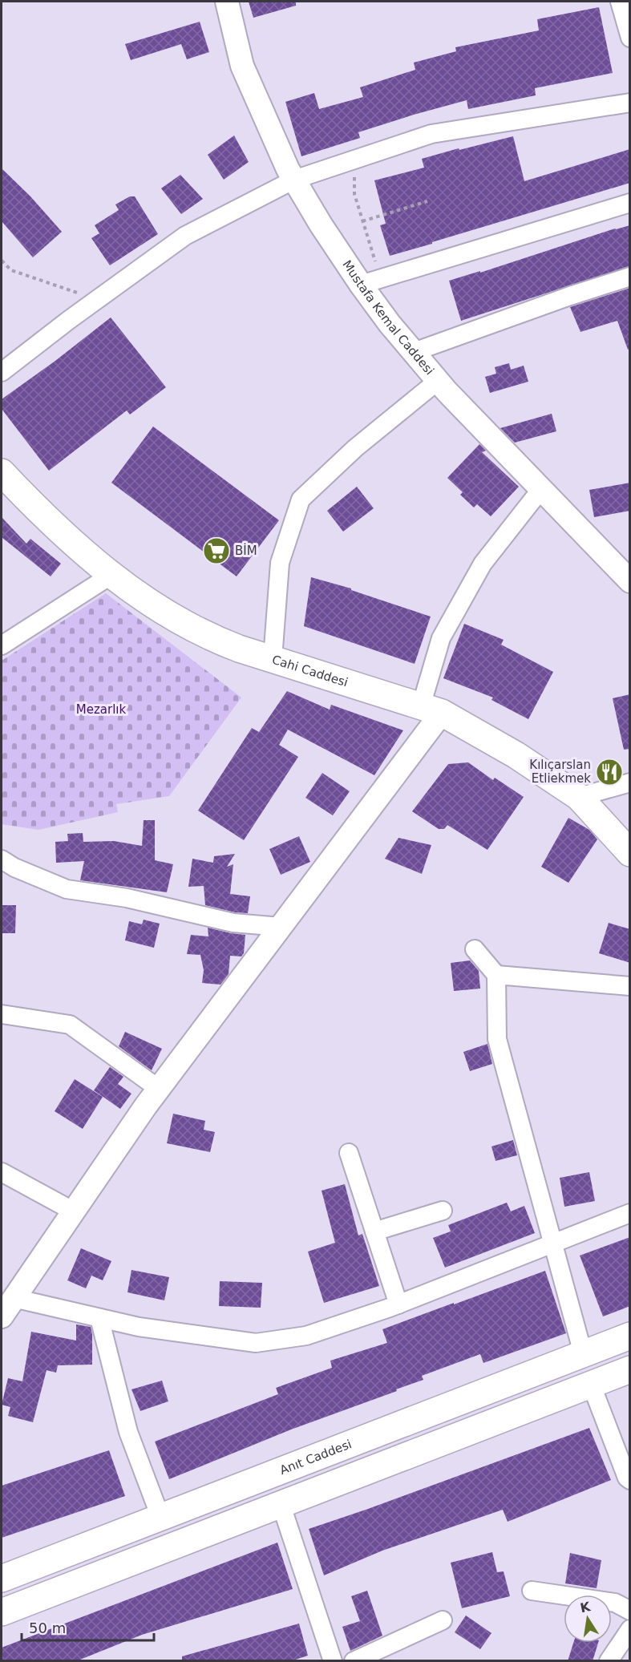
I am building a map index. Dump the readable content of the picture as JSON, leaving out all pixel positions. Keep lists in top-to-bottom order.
{
  "streets": {
    "main road": ["Cahi Caddesi", "Anıt Caddesi"],
    "street": ["Mustafa Kemal Caddesi"]
  },
  "parks": ["Mezarlık"],
  "places": {
    "supermarket": ["BİM"],
    "restaurant": ["Kılıçarslan Etliekmek"]
  },
  "scale_bar": "50 m",
  "north": "top"
}
